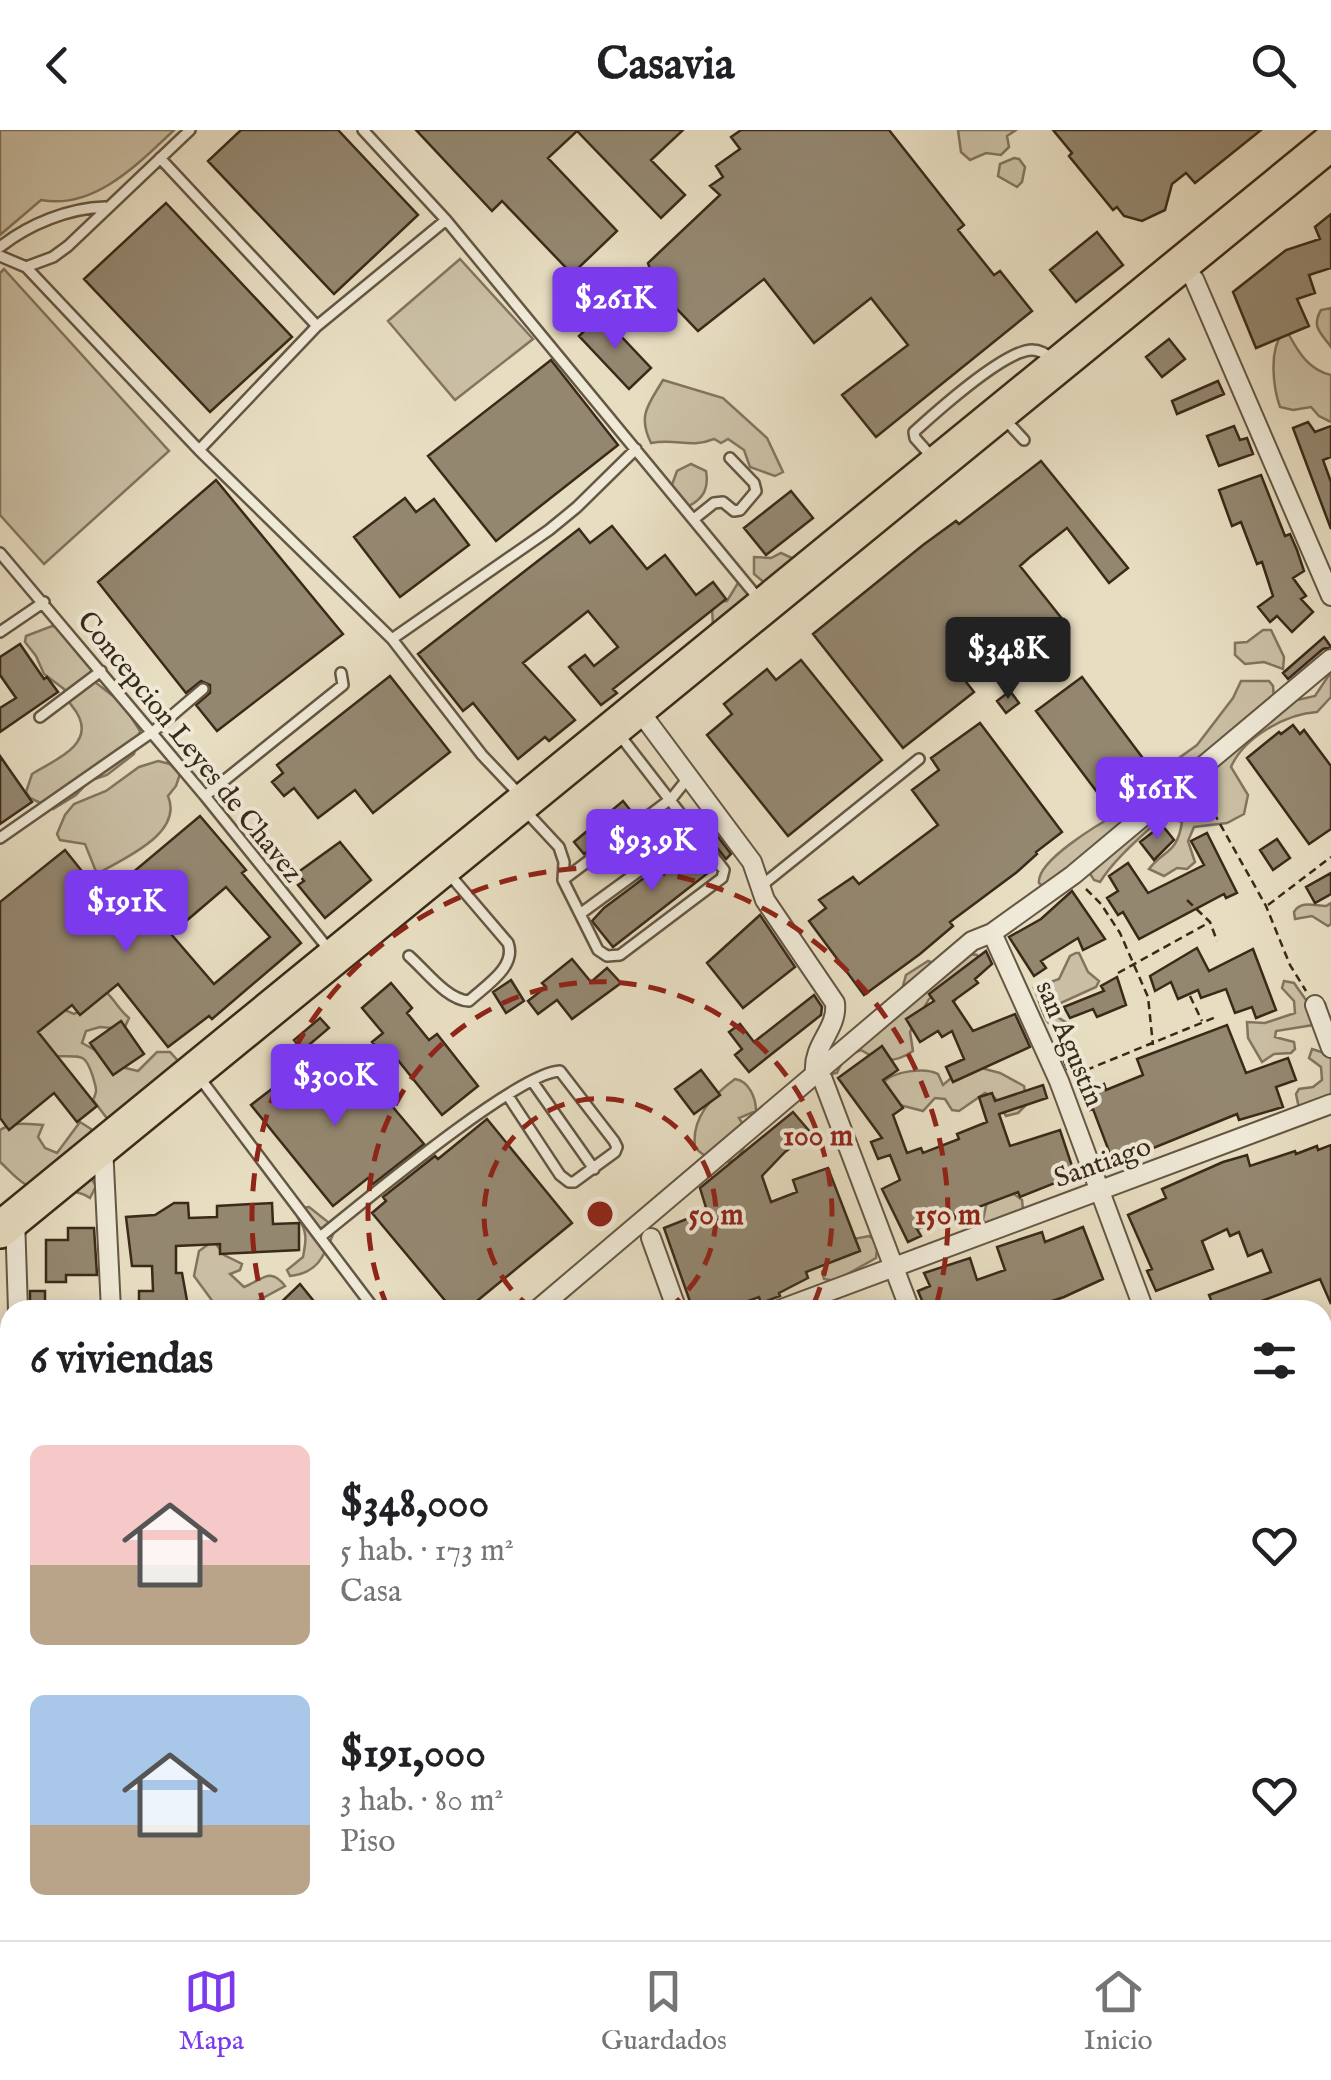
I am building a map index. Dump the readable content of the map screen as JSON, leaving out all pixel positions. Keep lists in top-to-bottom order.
{
  "streets": {
    "street": ["san Agustín", "Santiago"],
    "lane": ["Concepcion Leyes de Chavez"]
  },
  "crossings": [
    ["san Agustín", "Santiago"]
  ],
  "page": {
    "header": "Casavia",
    "price": [
      "$261K",
      "$348K",
      "$161K",
      "$93.9K",
      "$191K",
      "$300K"
    ],
    "heading": "6 viviendas",
    "list": [
      {
        "name": "$348,000",
        "note": "5 hab. · 173 m² · Casa"
      },
      {
        "name": "$191,000",
        "note": "3 hab. · 80 m² · Piso"
      }
    ],
    "tabs": ["Mapa", "Guardados", "Inicio"]
  },
  "rings": ["100 m", "50 m", "150 m"]
}
